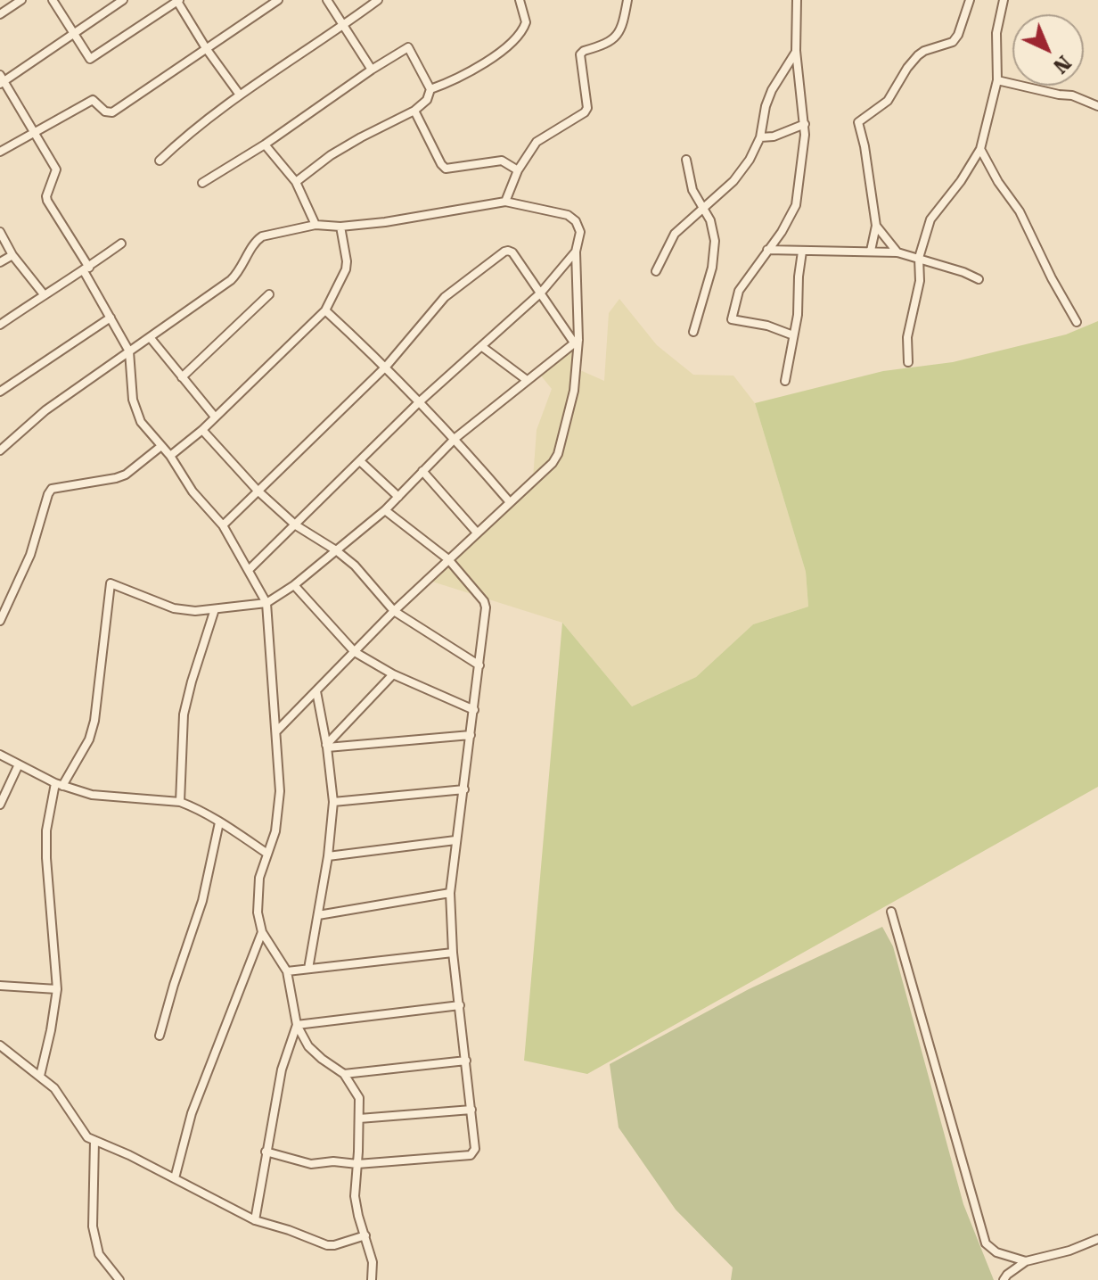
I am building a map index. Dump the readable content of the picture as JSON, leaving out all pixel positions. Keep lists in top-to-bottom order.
{
  "north": "bottom right"
}
